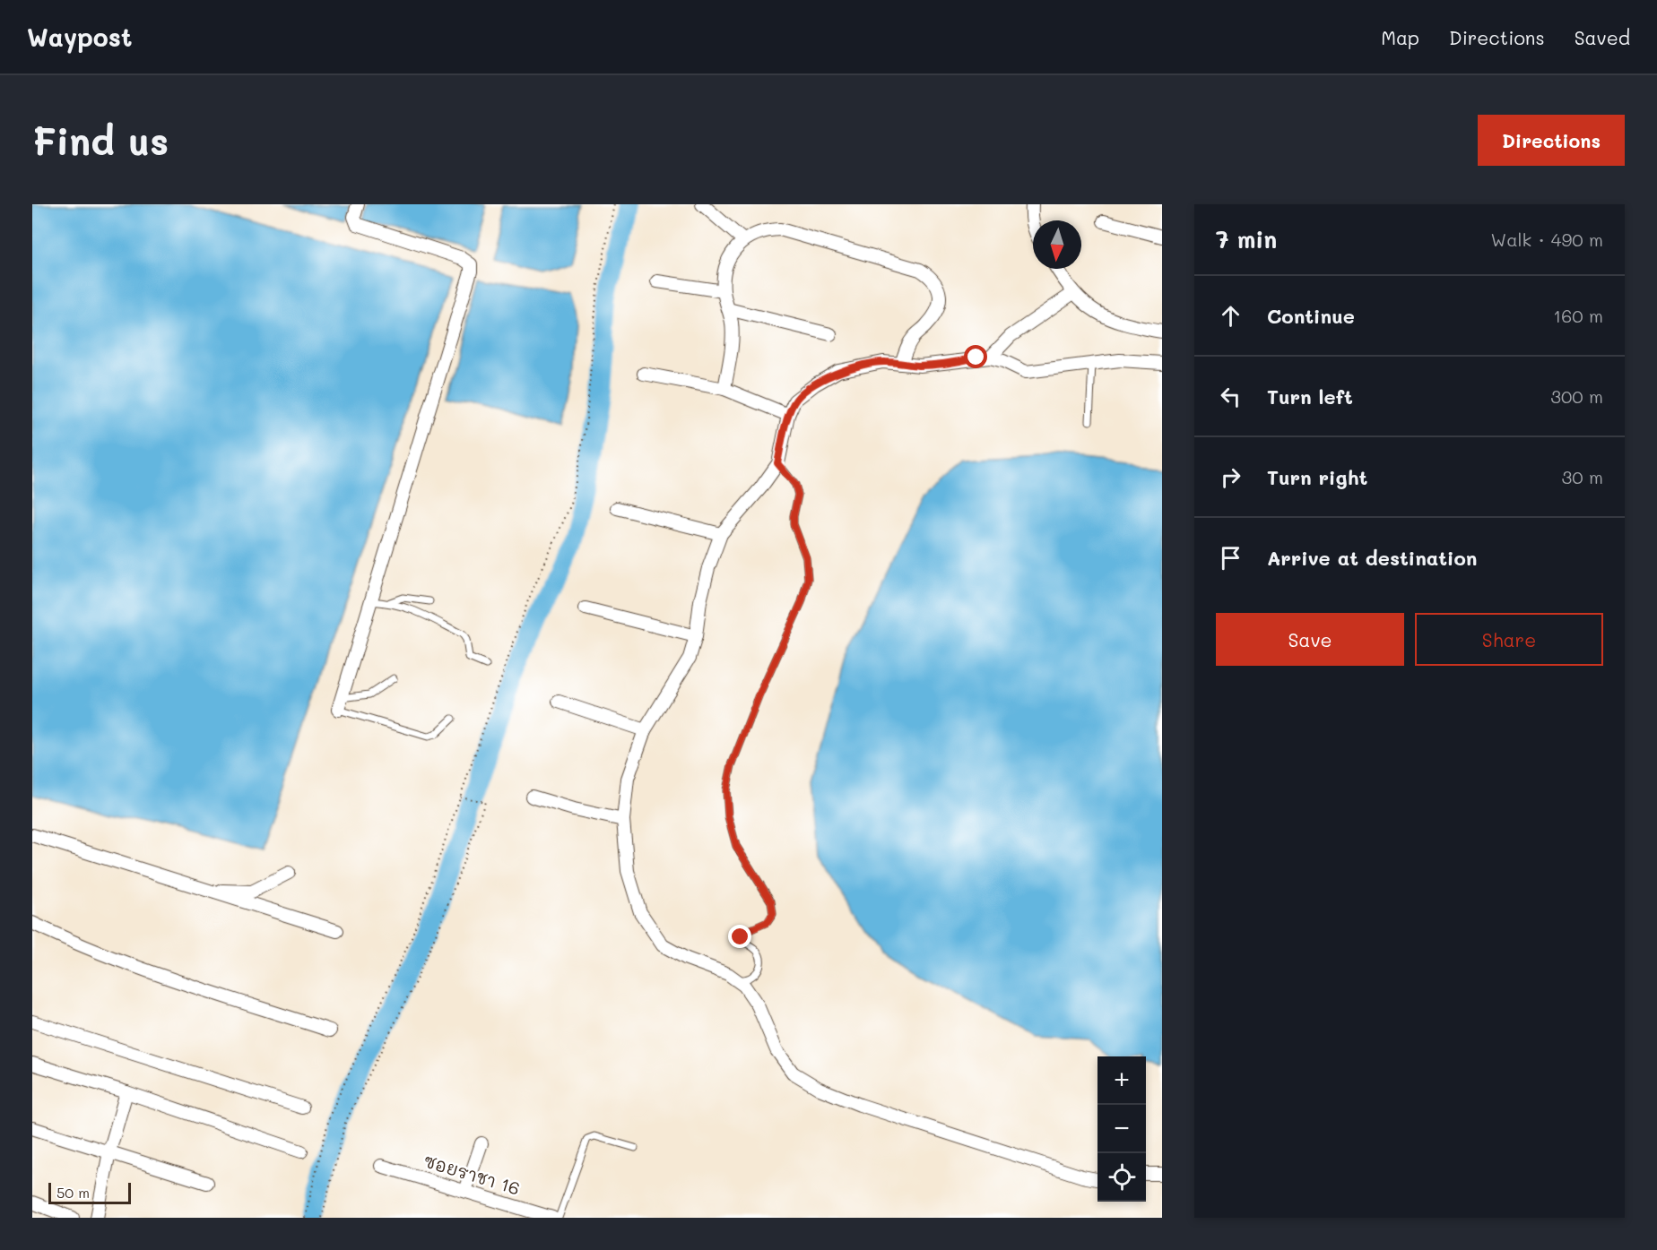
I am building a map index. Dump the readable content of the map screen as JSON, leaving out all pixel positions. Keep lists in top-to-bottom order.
{
  "streets": {
    "street": ["ซอยราชา 16"]
  },
  "scale_bar": "50 m",
  "north": "bottom",
  "page": {
    "header": "Waypost",
    "nav": ["Map", "Directions", "Saved"],
    "buttons": [
      "Directions",
      ["Save", "Share"]
    ],
    "title": "Find us",
    "heading": ["7 min", "Walk · 490 m"],
    "list": [
      ["Continue", "160 m"],
      ["Turn left", "300 m"],
      ["Turn right", "30 m"],
      "Arrive at destination"
    ],
    "map_buttons": ["+", "−"],
    "scale": "50 m"
  }
}
